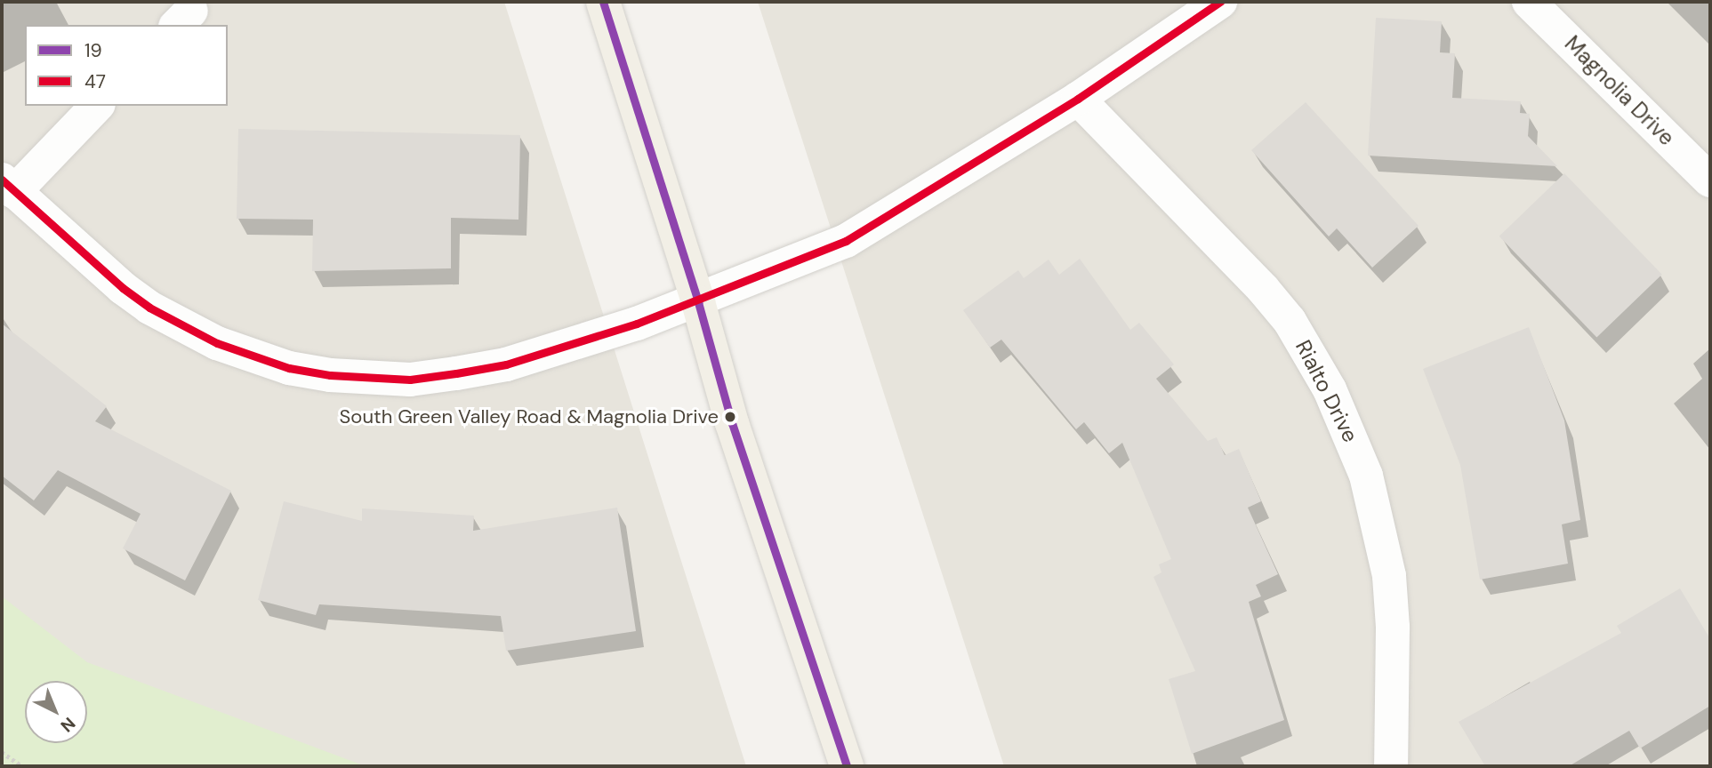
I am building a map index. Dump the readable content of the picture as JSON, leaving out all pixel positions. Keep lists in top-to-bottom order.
{
  "streets": {
    "street": ["Magnolia Drive", "Rialto Drive"]
  },
  "places": ["South Green Valley Road & Magnolia Drive"],
  "lines": ["transit line 19", "transit line 47"],
  "legend": ["19", "47"],
  "north": "bottom right"
}
